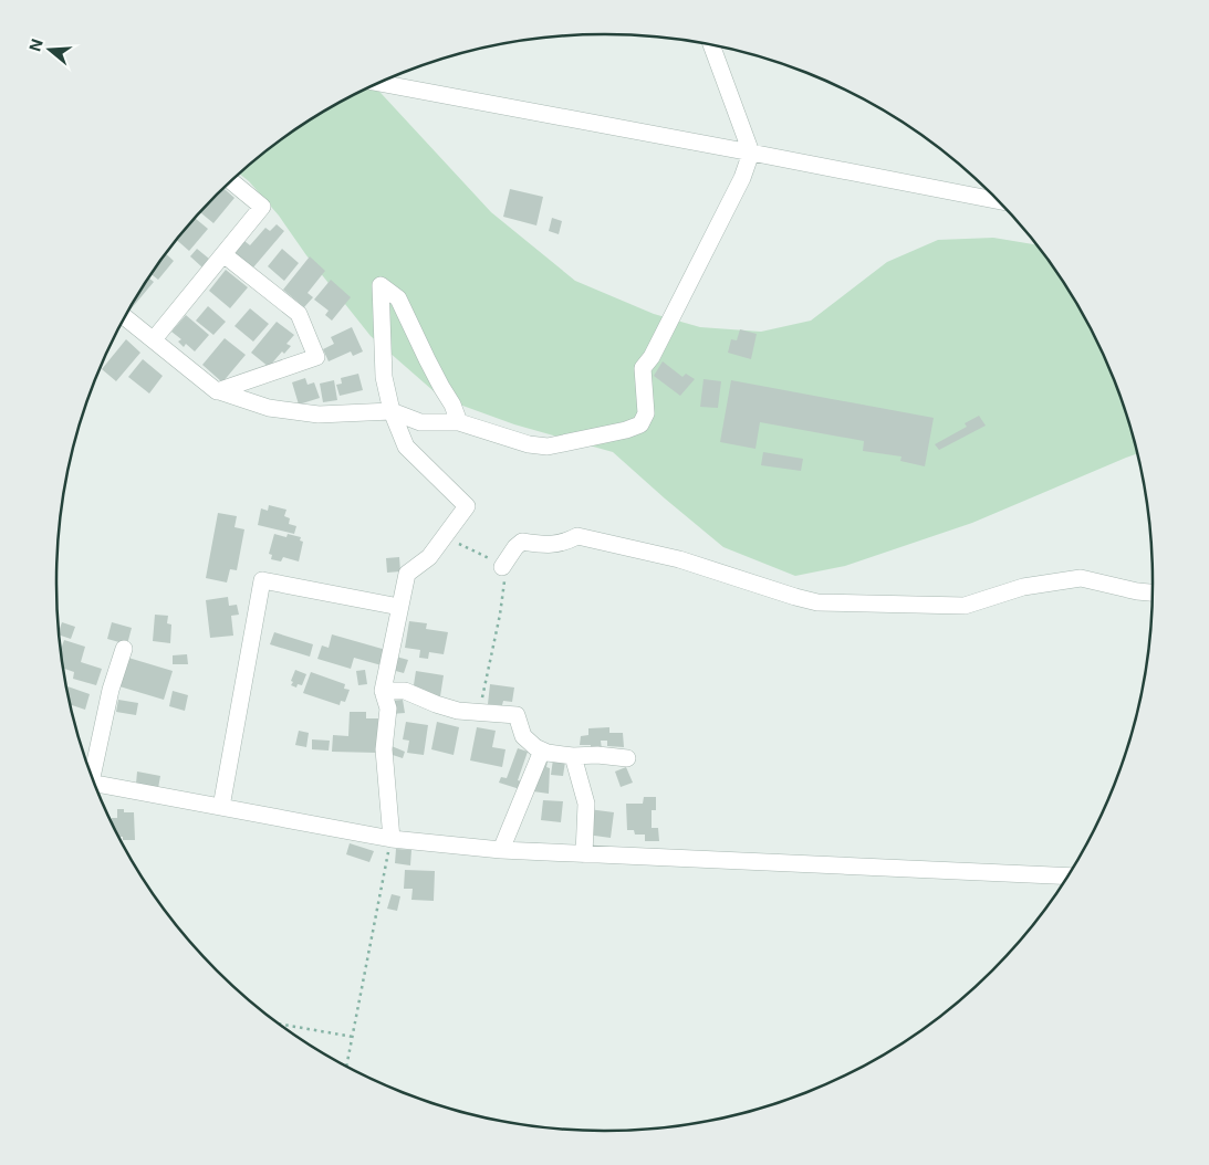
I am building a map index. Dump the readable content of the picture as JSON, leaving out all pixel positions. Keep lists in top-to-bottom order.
{
  "north": "left"
}
